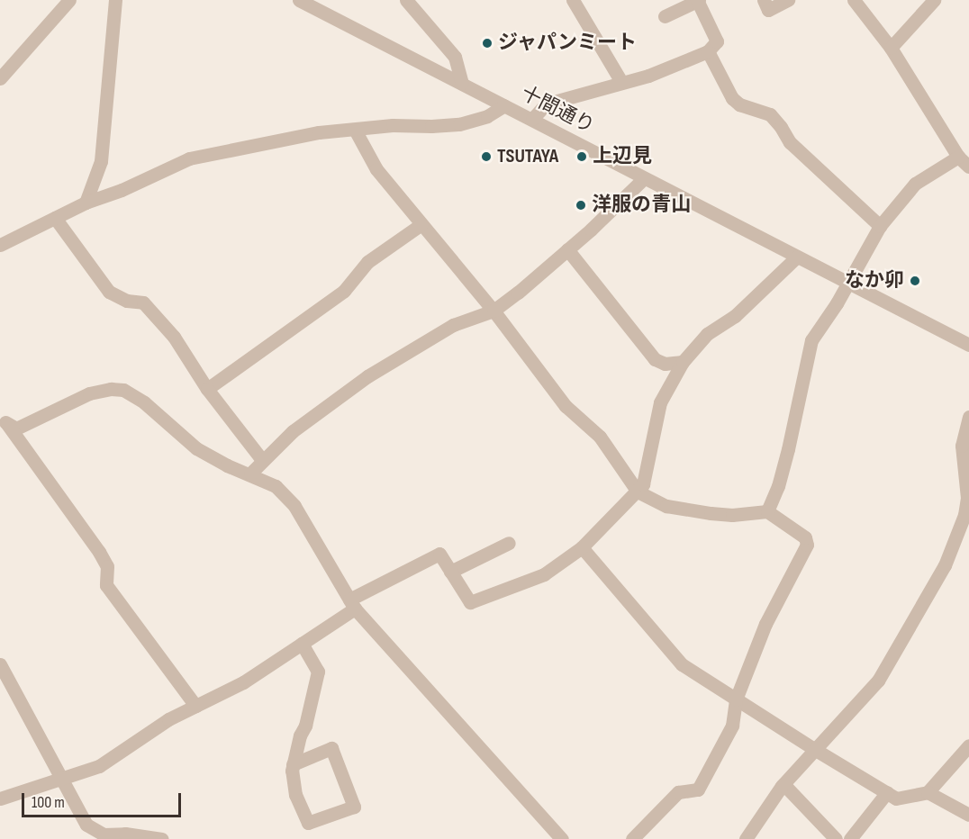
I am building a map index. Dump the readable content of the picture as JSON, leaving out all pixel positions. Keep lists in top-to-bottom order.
{
  "streets": {
    "street": ["十間通り"]
  },
  "places": [
    "ジャパンミート",
    "TSUTAYA",
    "上辺見",
    "洋服の青山",
    "なか卯"
  ],
  "scale_bar": "100 m"
}
